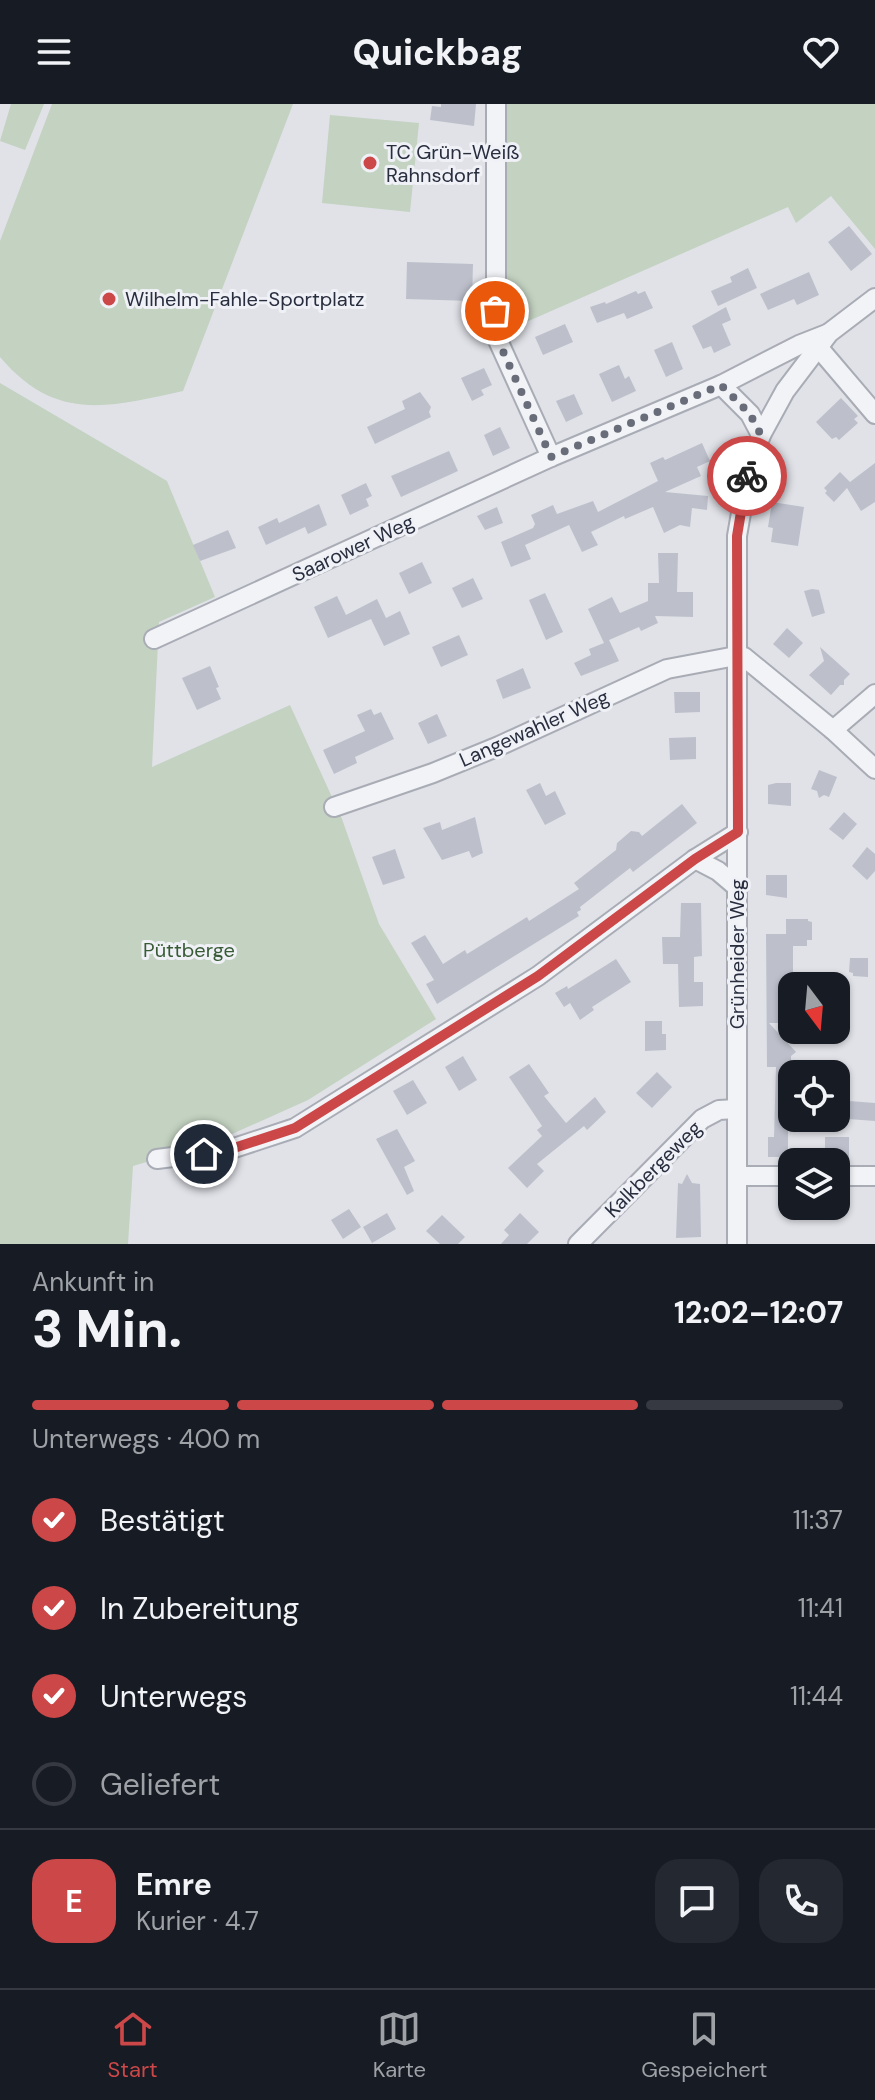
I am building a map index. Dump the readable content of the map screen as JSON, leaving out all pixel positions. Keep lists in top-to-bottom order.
{
  "streets": {
    "street": [
      "Saarower Weg",
      "Langewahler Weg",
      "Grünheider Weg",
      "Kalkbergeweg"
    ]
  },
  "crossings": [
    ["Saarower Weg", "Grünheider Weg"],
    ["Langewahler Weg", "Grünheider Weg"],
    ["Grünheider Weg", "Kalkbergeweg"]
  ],
  "parks": ["Püttberge"],
  "places": ["TC Grün-Weiß Rahnsdorf", "Wilhelm-Fahle-Sportplatz"],
  "north": "bottom",
  "page": {
    "header": "Quickbag",
    "heading": ["3 Min.", "Ankunft in", "12:02–12:07"],
    "panel": ["Emre", "Kurier · 4.7"],
    "bar": "Unterwegs · 400 m",
    "list": [
      ["Bestätigt", "11:37"],
      ["In Zubereitung", "11:41"],
      ["Unterwegs", "11:44"],
      "Geliefert"
    ],
    "round": "E",
    "tabs": ["Start", "Karte", "Gespeichert"]
  }
}
